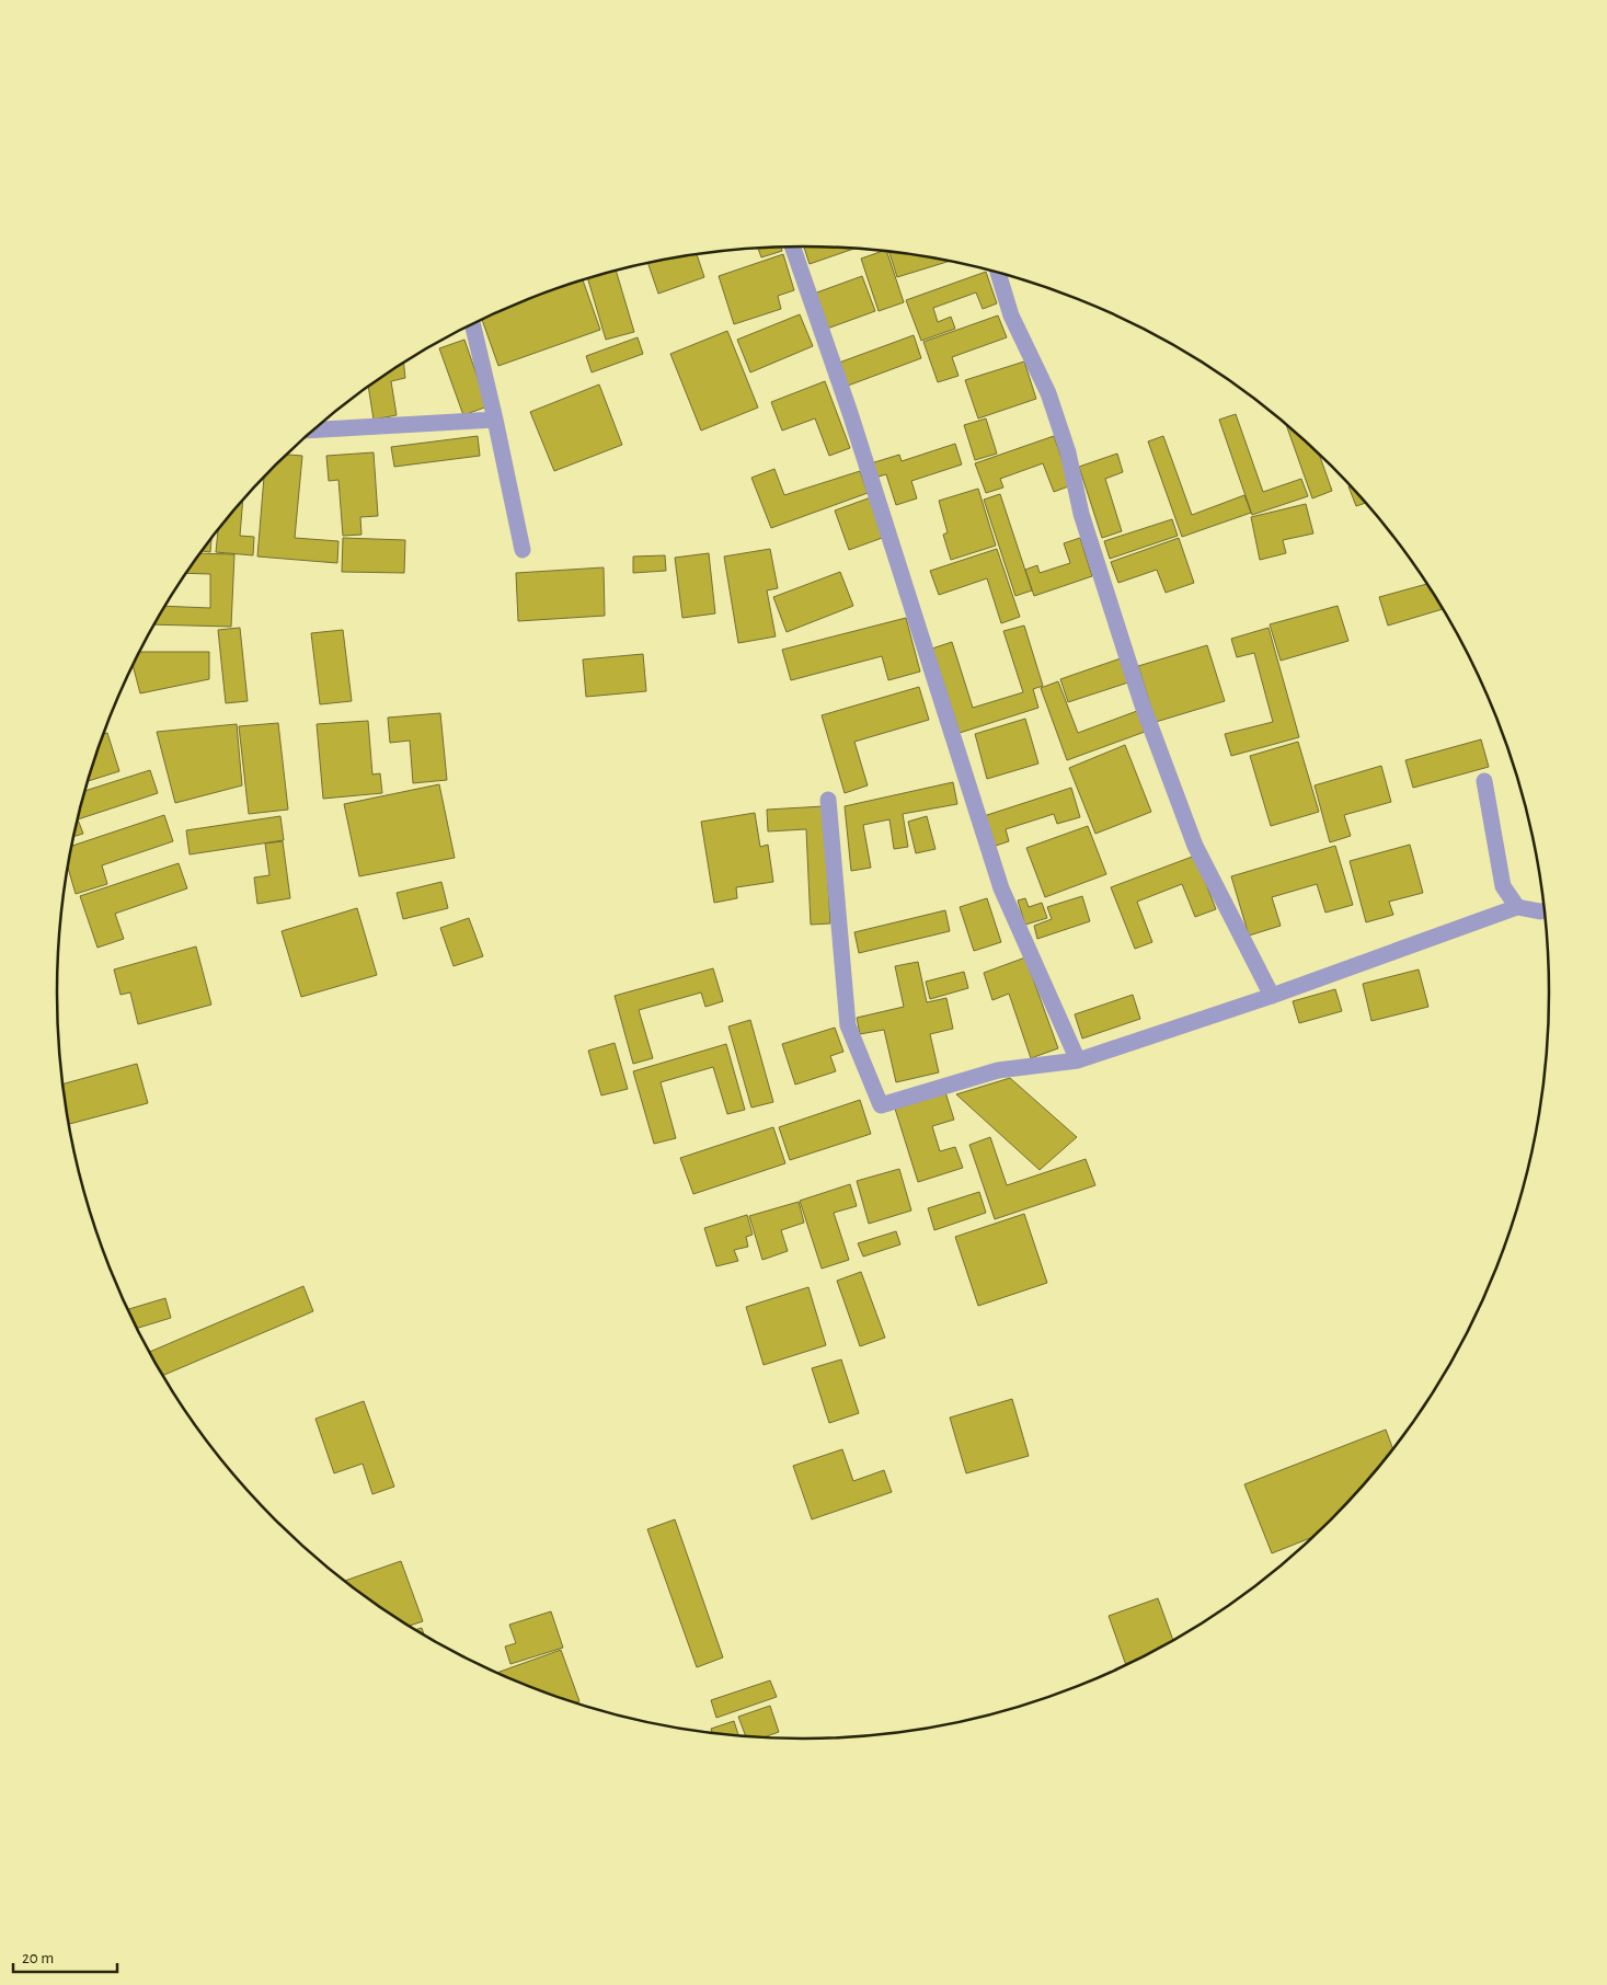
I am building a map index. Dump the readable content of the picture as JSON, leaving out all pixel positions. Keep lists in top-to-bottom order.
{
  "scale_bar": "20 m"
}
